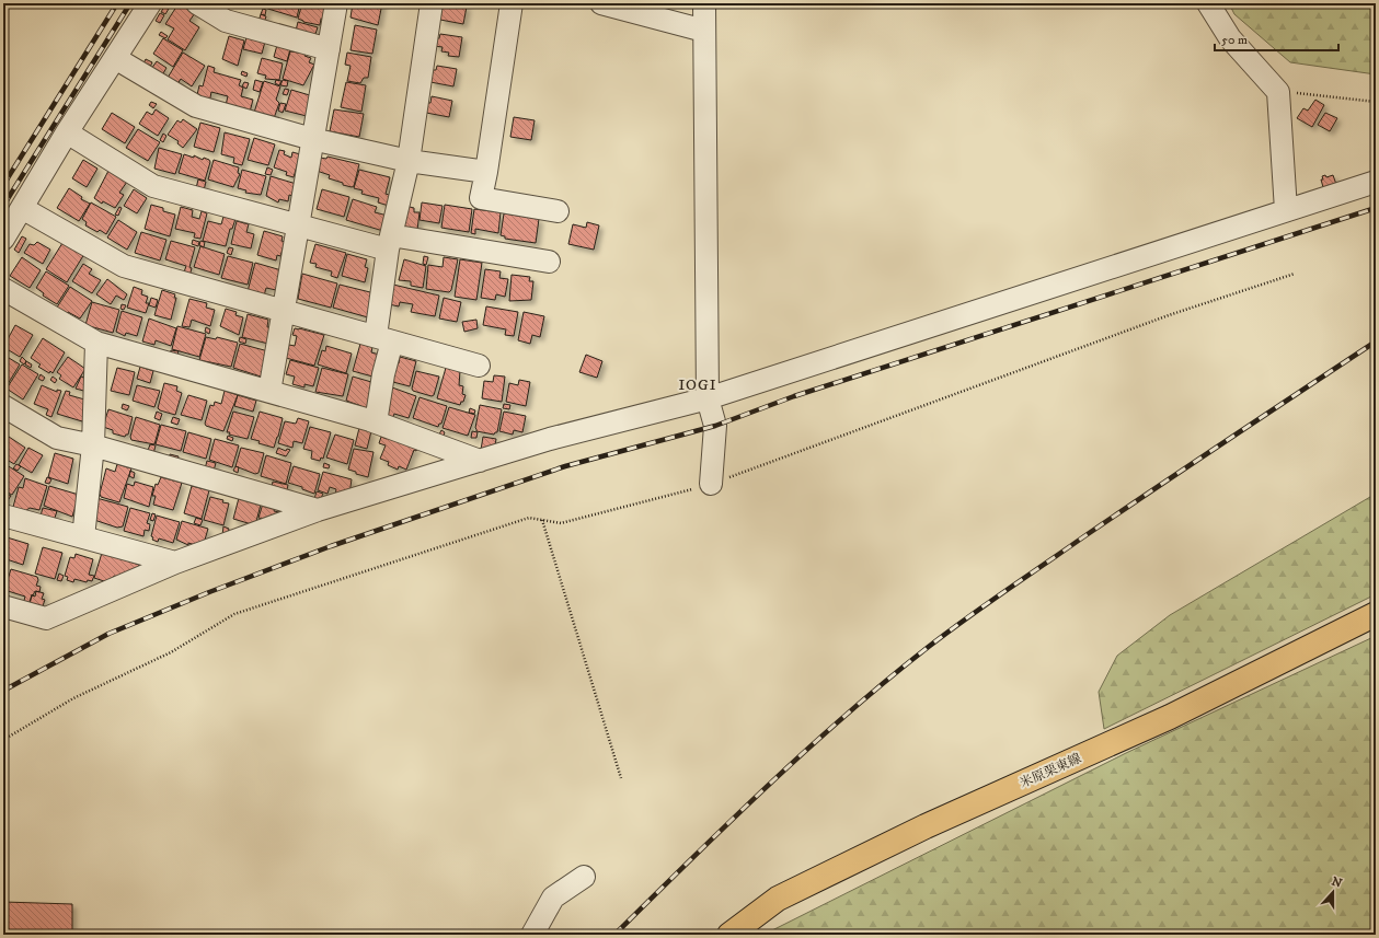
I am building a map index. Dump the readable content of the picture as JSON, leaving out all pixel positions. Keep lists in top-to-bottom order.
{
  "streets": {
    "main road": ["米原栗東線"]
  },
  "districts": ["IOGI"],
  "scale_bar": "50 m",
  "north": "top"
}
